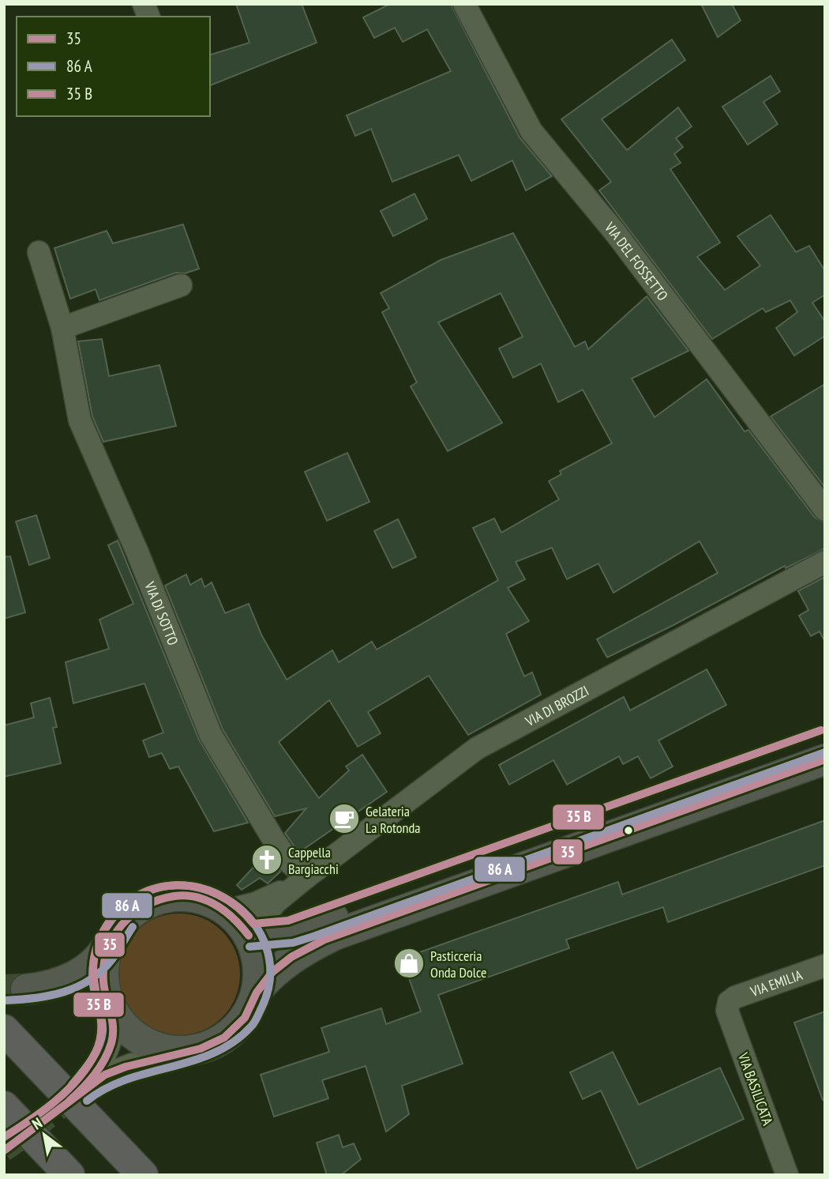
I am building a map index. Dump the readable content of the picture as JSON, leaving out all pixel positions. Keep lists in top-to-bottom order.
{
  "streets": {
    "street": [
      "VIA DEL FOSSETTO",
      "VIA DI SOTTO",
      "VIA DI BROZZI",
      "VIA EMILIA",
      "VIA BASILICATA"
    ]
  },
  "crossings": [
    ["VIA DI SOTTO", "VIA DI BROZZI"],
    ["VIA EMILIA", "VIA BASILICATA"]
  ],
  "places": {
    "cafe": ["Gelateria La Rotonda"],
    "church": ["Cappella Bargiacchi"],
    "shop": ["Pasticceria Onda Dolce"]
  },
  "lines": ["transit line 35"],
  "legend": ["35", "86 A", "35 B"],
  "north": "top left"
}
